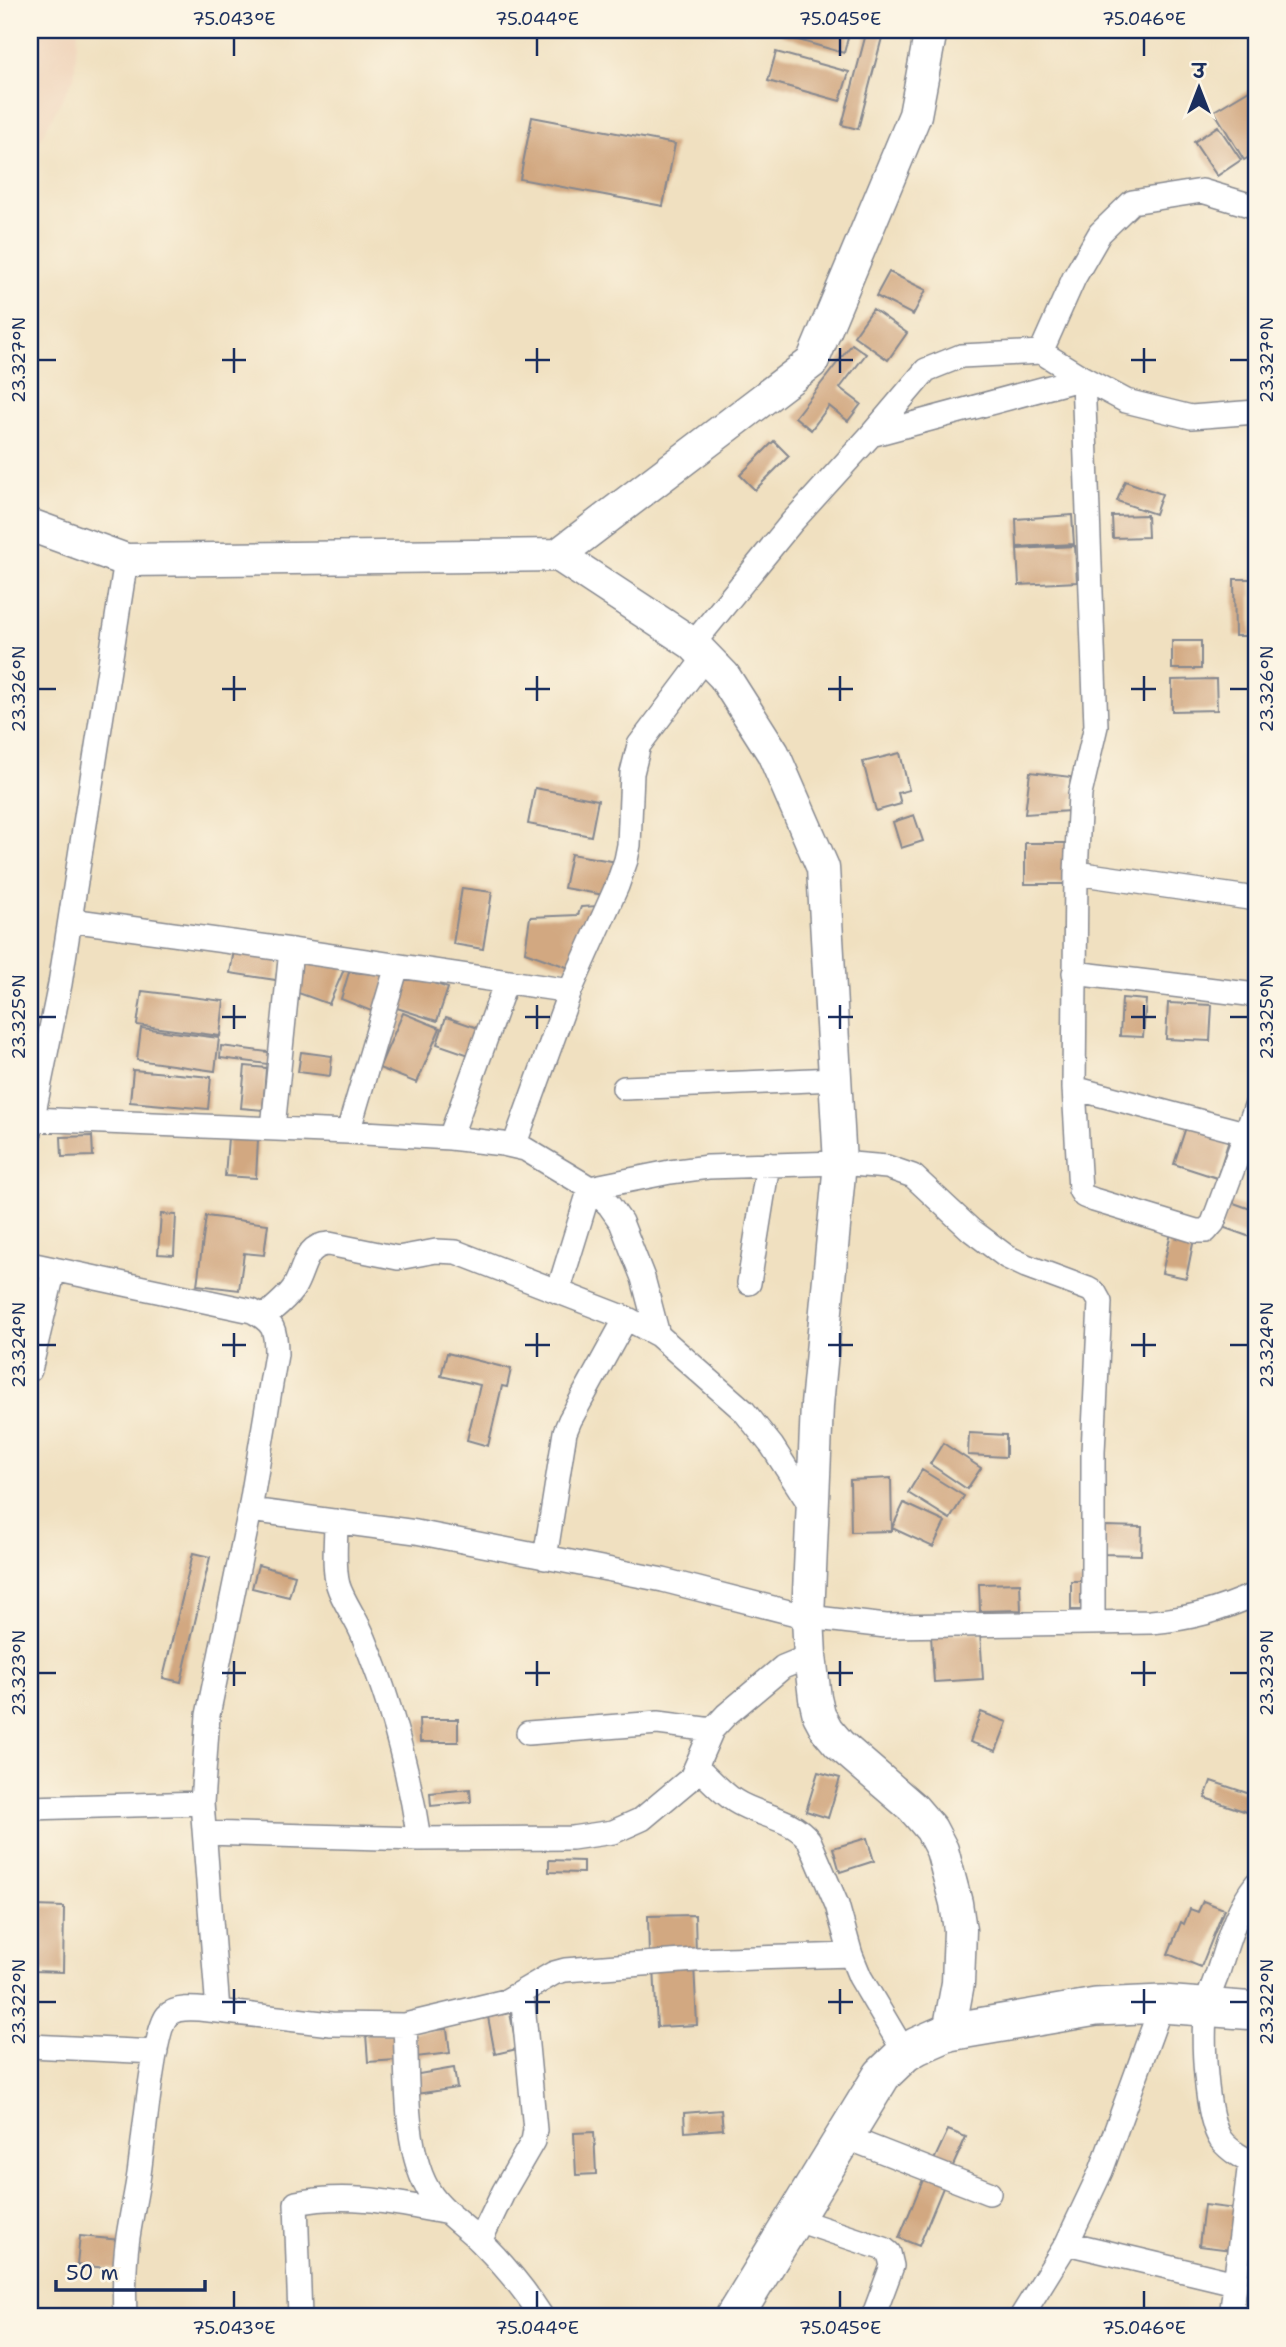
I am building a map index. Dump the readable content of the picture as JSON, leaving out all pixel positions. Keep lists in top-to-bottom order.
{
  "scale_bar": "50 m",
  "north": "top",
  "coordinates": [
    "75.043°E",
    "75.044°E",
    "75.045°E",
    "75.046°E",
    "23.327°N",
    "23.326°N",
    "23.325°N",
    "23.324°N",
    "23.323°N",
    "23.322°N"
  ]
}
